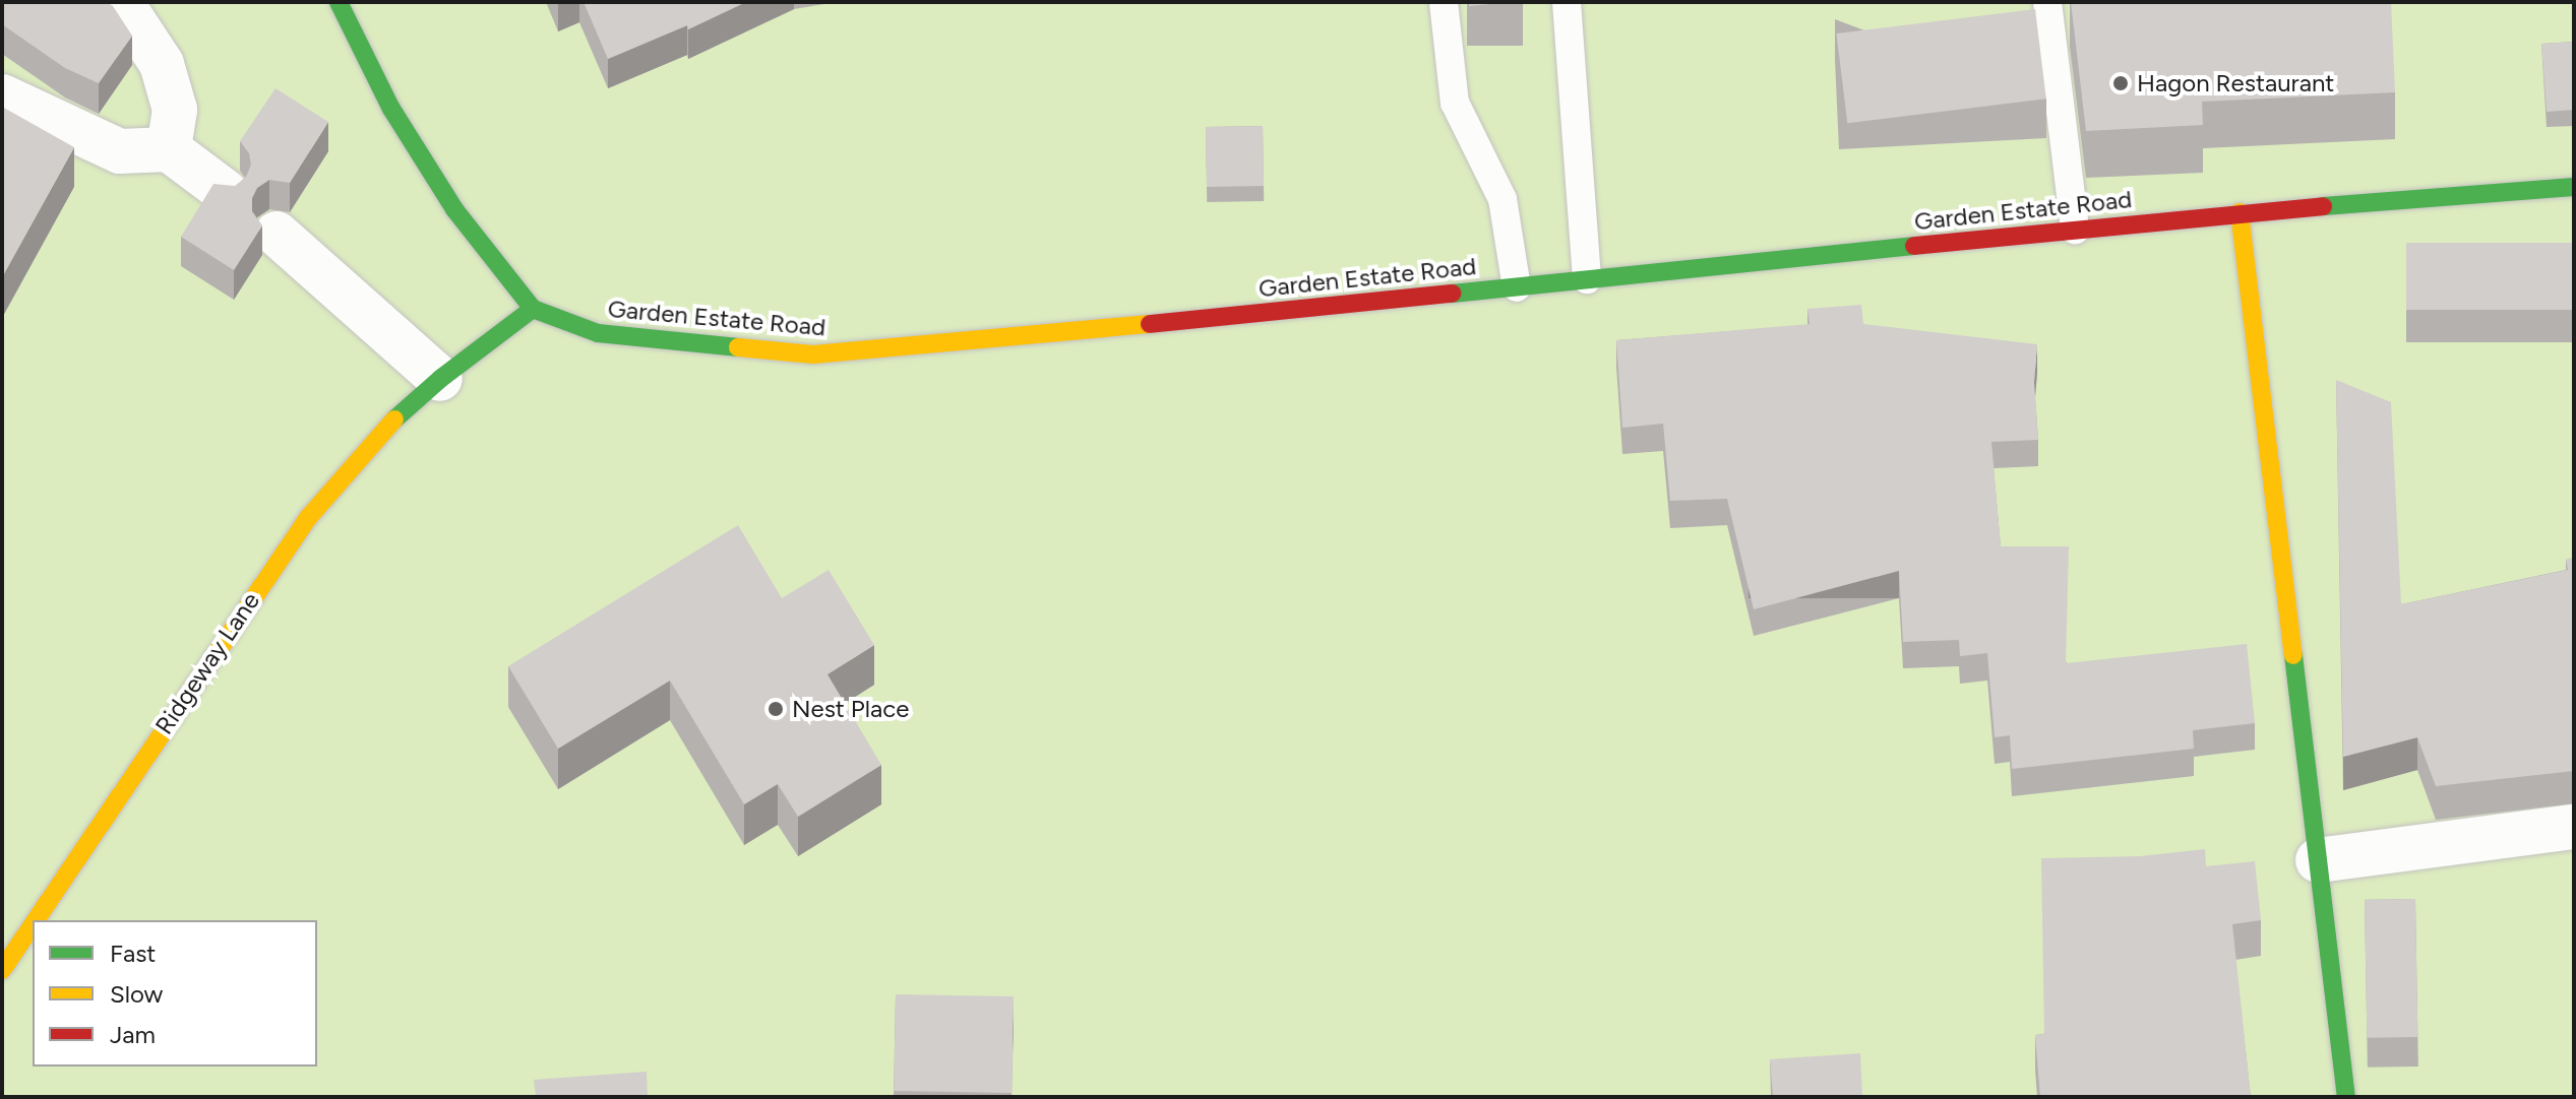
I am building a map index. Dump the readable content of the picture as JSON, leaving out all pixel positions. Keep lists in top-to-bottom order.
{
  "streets": {
    "street": ["Garden Estate Road", "Ridgeway Lane"]
  },
  "crossings": [
    ["Garden Estate Road", "Ridgeway Lane"]
  ],
  "places": ["Hagon Restaurant", "Nest Place"],
  "legend": ["Fast", "Slow", "Jam"]
}
